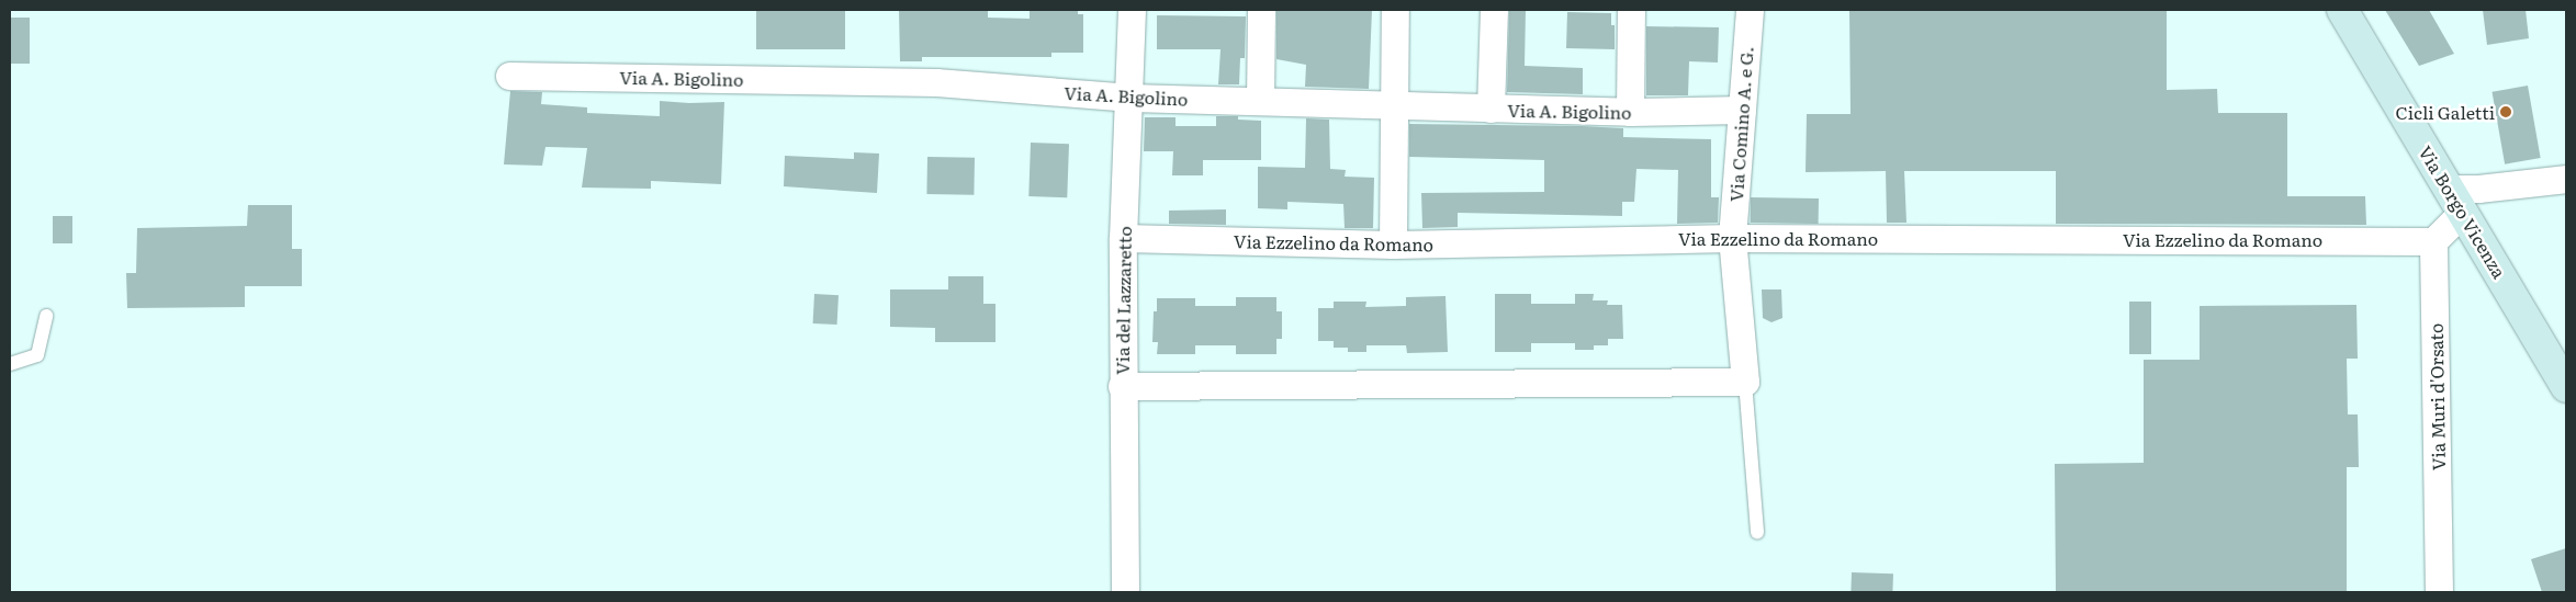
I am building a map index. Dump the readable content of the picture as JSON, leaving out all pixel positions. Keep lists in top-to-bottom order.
{
  "streets": {
    "street": [
      "Via A. Bigolino",
      "Via Comino A. e G.",
      "Via Borgo Vicenza",
      "Via Ezzelino da Romano",
      "Via del Lazzaretto",
      "Via Muri d'Orsato"
    ]
  },
  "crossings": [
    ["Via A. Bigolino", "Via Comino A. e G."],
    ["Via A. Bigolino", "Via del Lazzaretto"],
    ["Via Comino A. e G.", "Via Ezzelino da Romano"],
    ["Via Ezzelino da Romano", "Via del Lazzaretto"],
    ["Via Ezzelino da Romano", "Via Muri d'Orsato"]
  ],
  "places": ["Cicli Galetti"]
}
